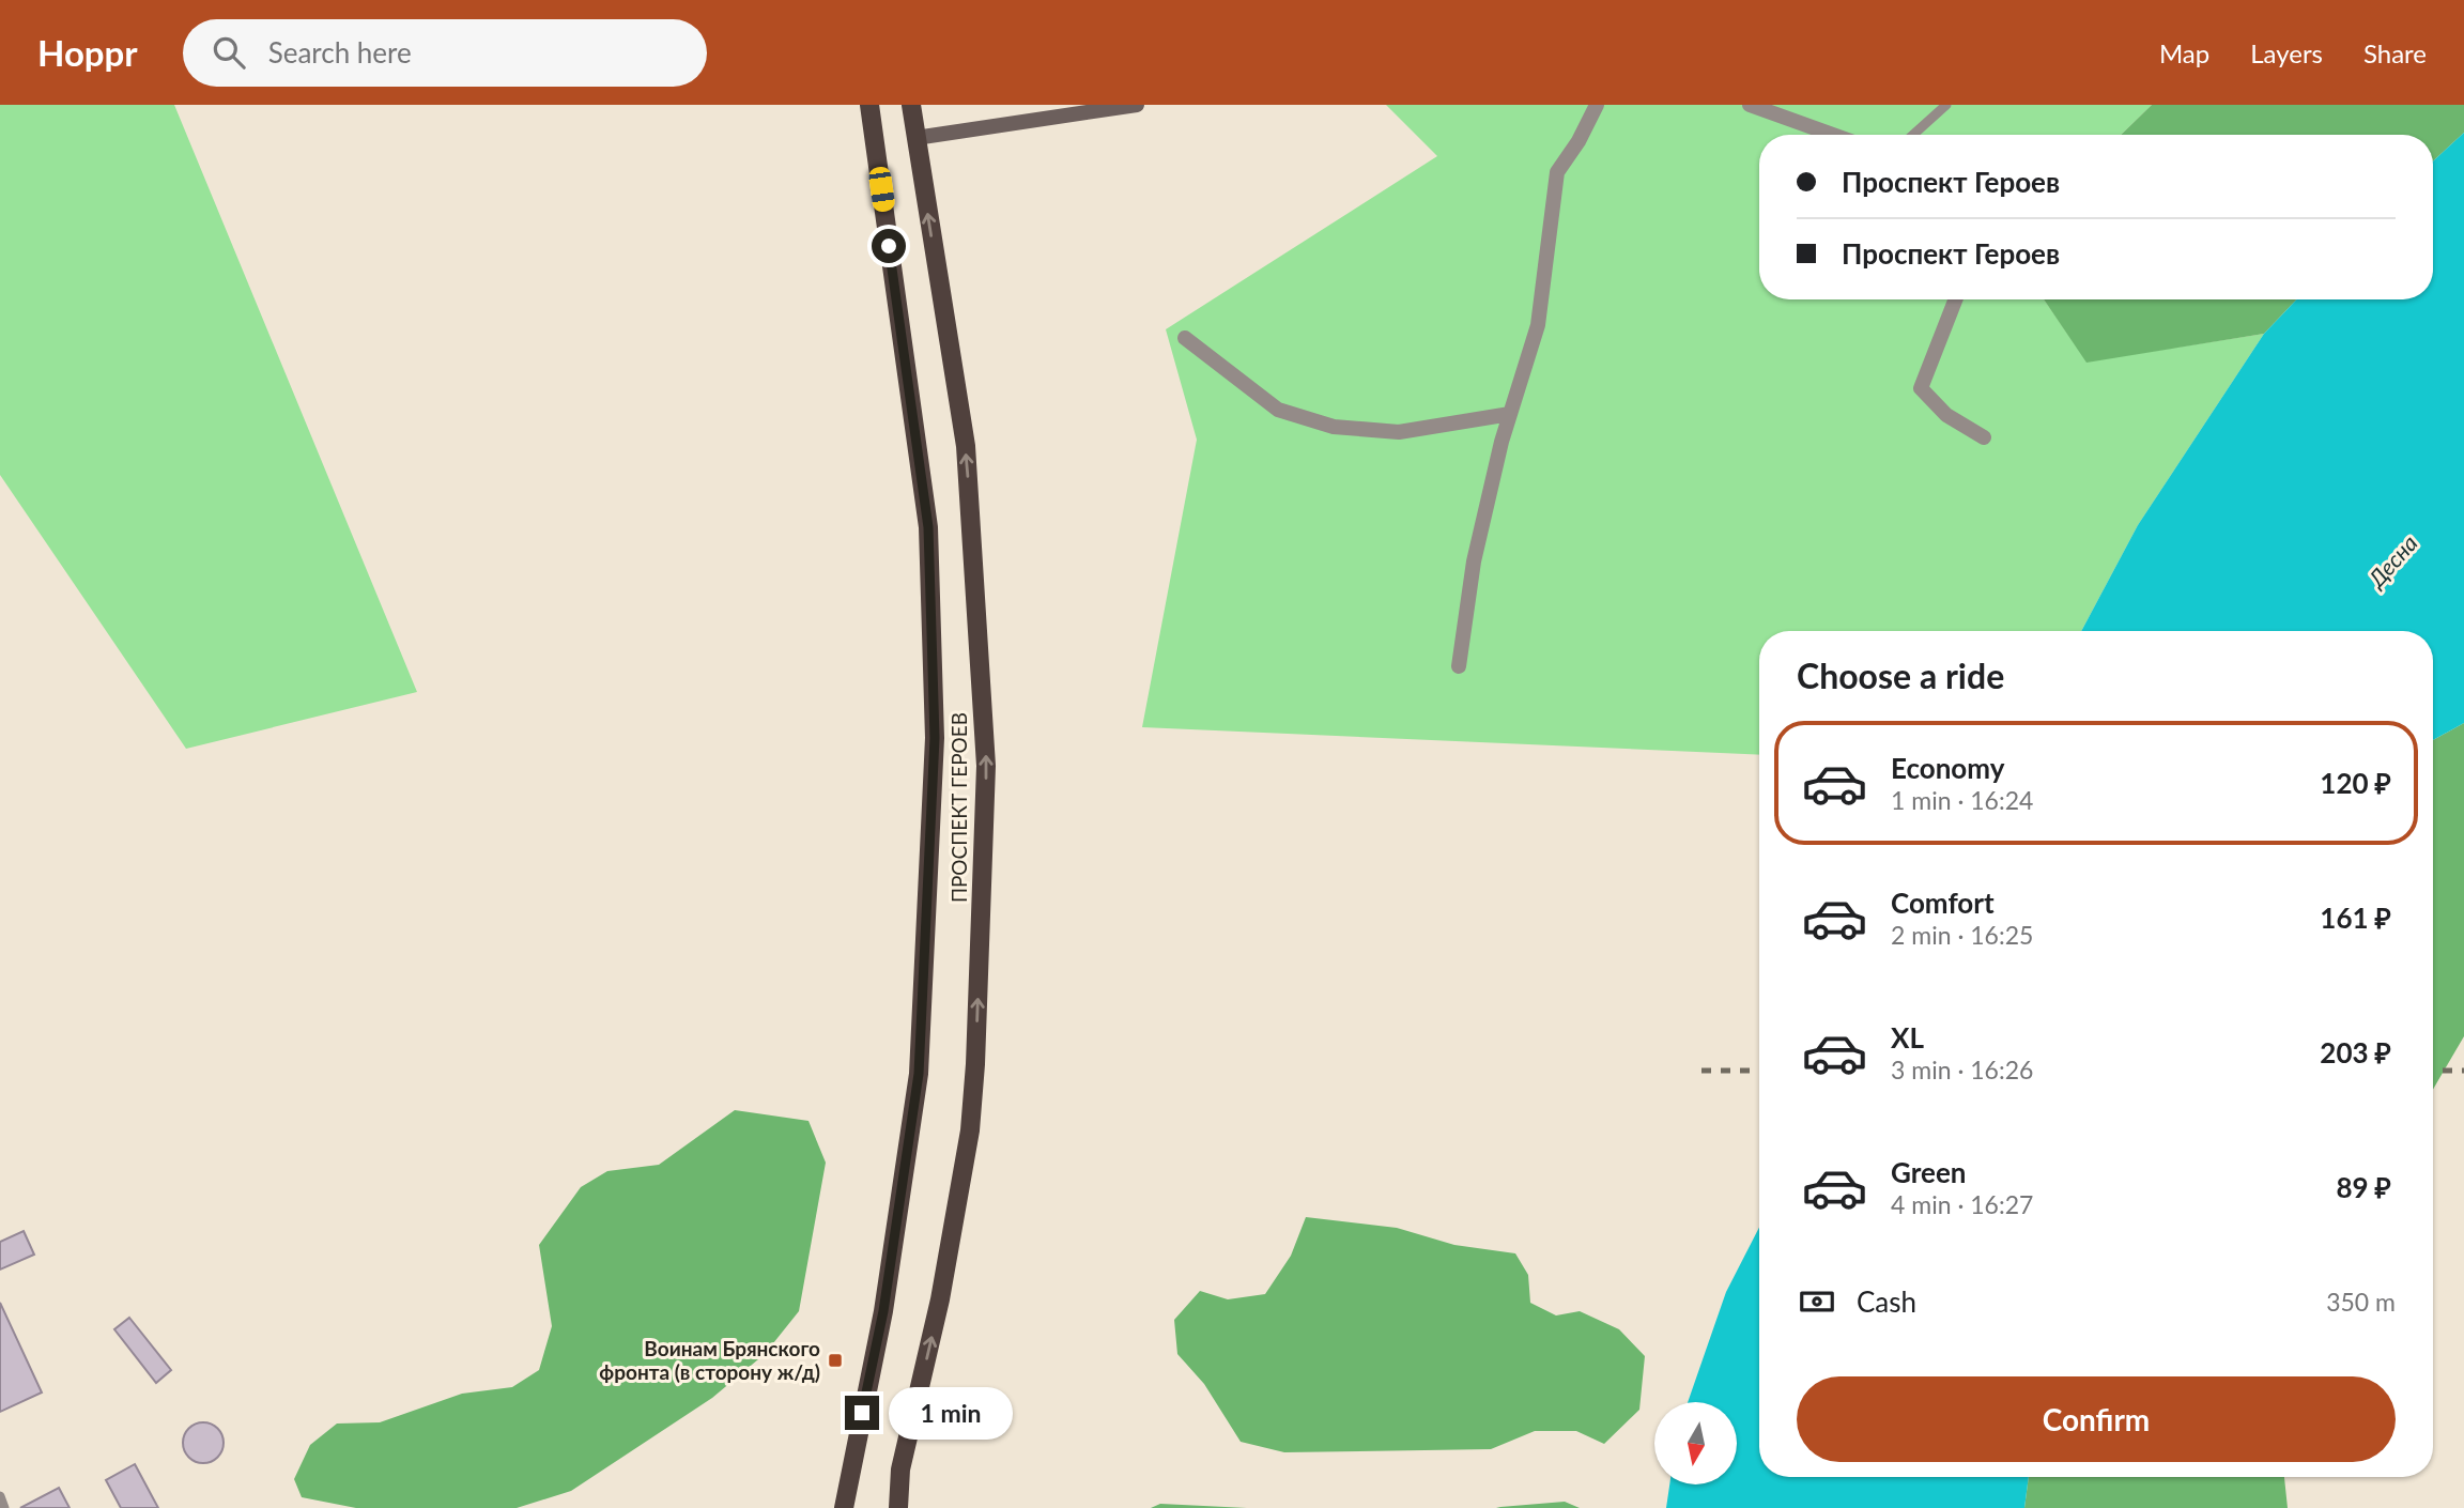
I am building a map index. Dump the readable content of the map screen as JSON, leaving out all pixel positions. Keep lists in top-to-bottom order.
{
  "streets": {
    "main road": ["ПРОСПЕКТ ГЕРОЕВ"]
  },
  "water": ["Десна"],
  "places": {
    "transit": ["Воинам Брянского фронта (в сторону ж/д)"]
  },
  "north": "bottom",
  "page": {
    "header": "Hoppr",
    "search": "Search here",
    "nav": ["Map", "Layers", "Share"],
    "banner": ["Проспект Героев", "Проспект Героев"],
    "heading": "Choose a ride",
    "list": [
      {
        "name": "Economy",
        "note": "1 min · 16:24",
        "value": "120 ₽"
      },
      {
        "name": "Comfort",
        "note": "2 min · 16:25",
        "value": "161 ₽"
      },
      {
        "name": "XL",
        "note": "3 min · 16:26",
        "value": "203 ₽"
      },
      {
        "name": "Green",
        "note": "4 min · 16:27",
        "value": "89 ₽"
      }
    ],
    "pay": ["Cash", "350 m"],
    "buttons": "Confirm",
    "bubble": "1 min"
  }
}
